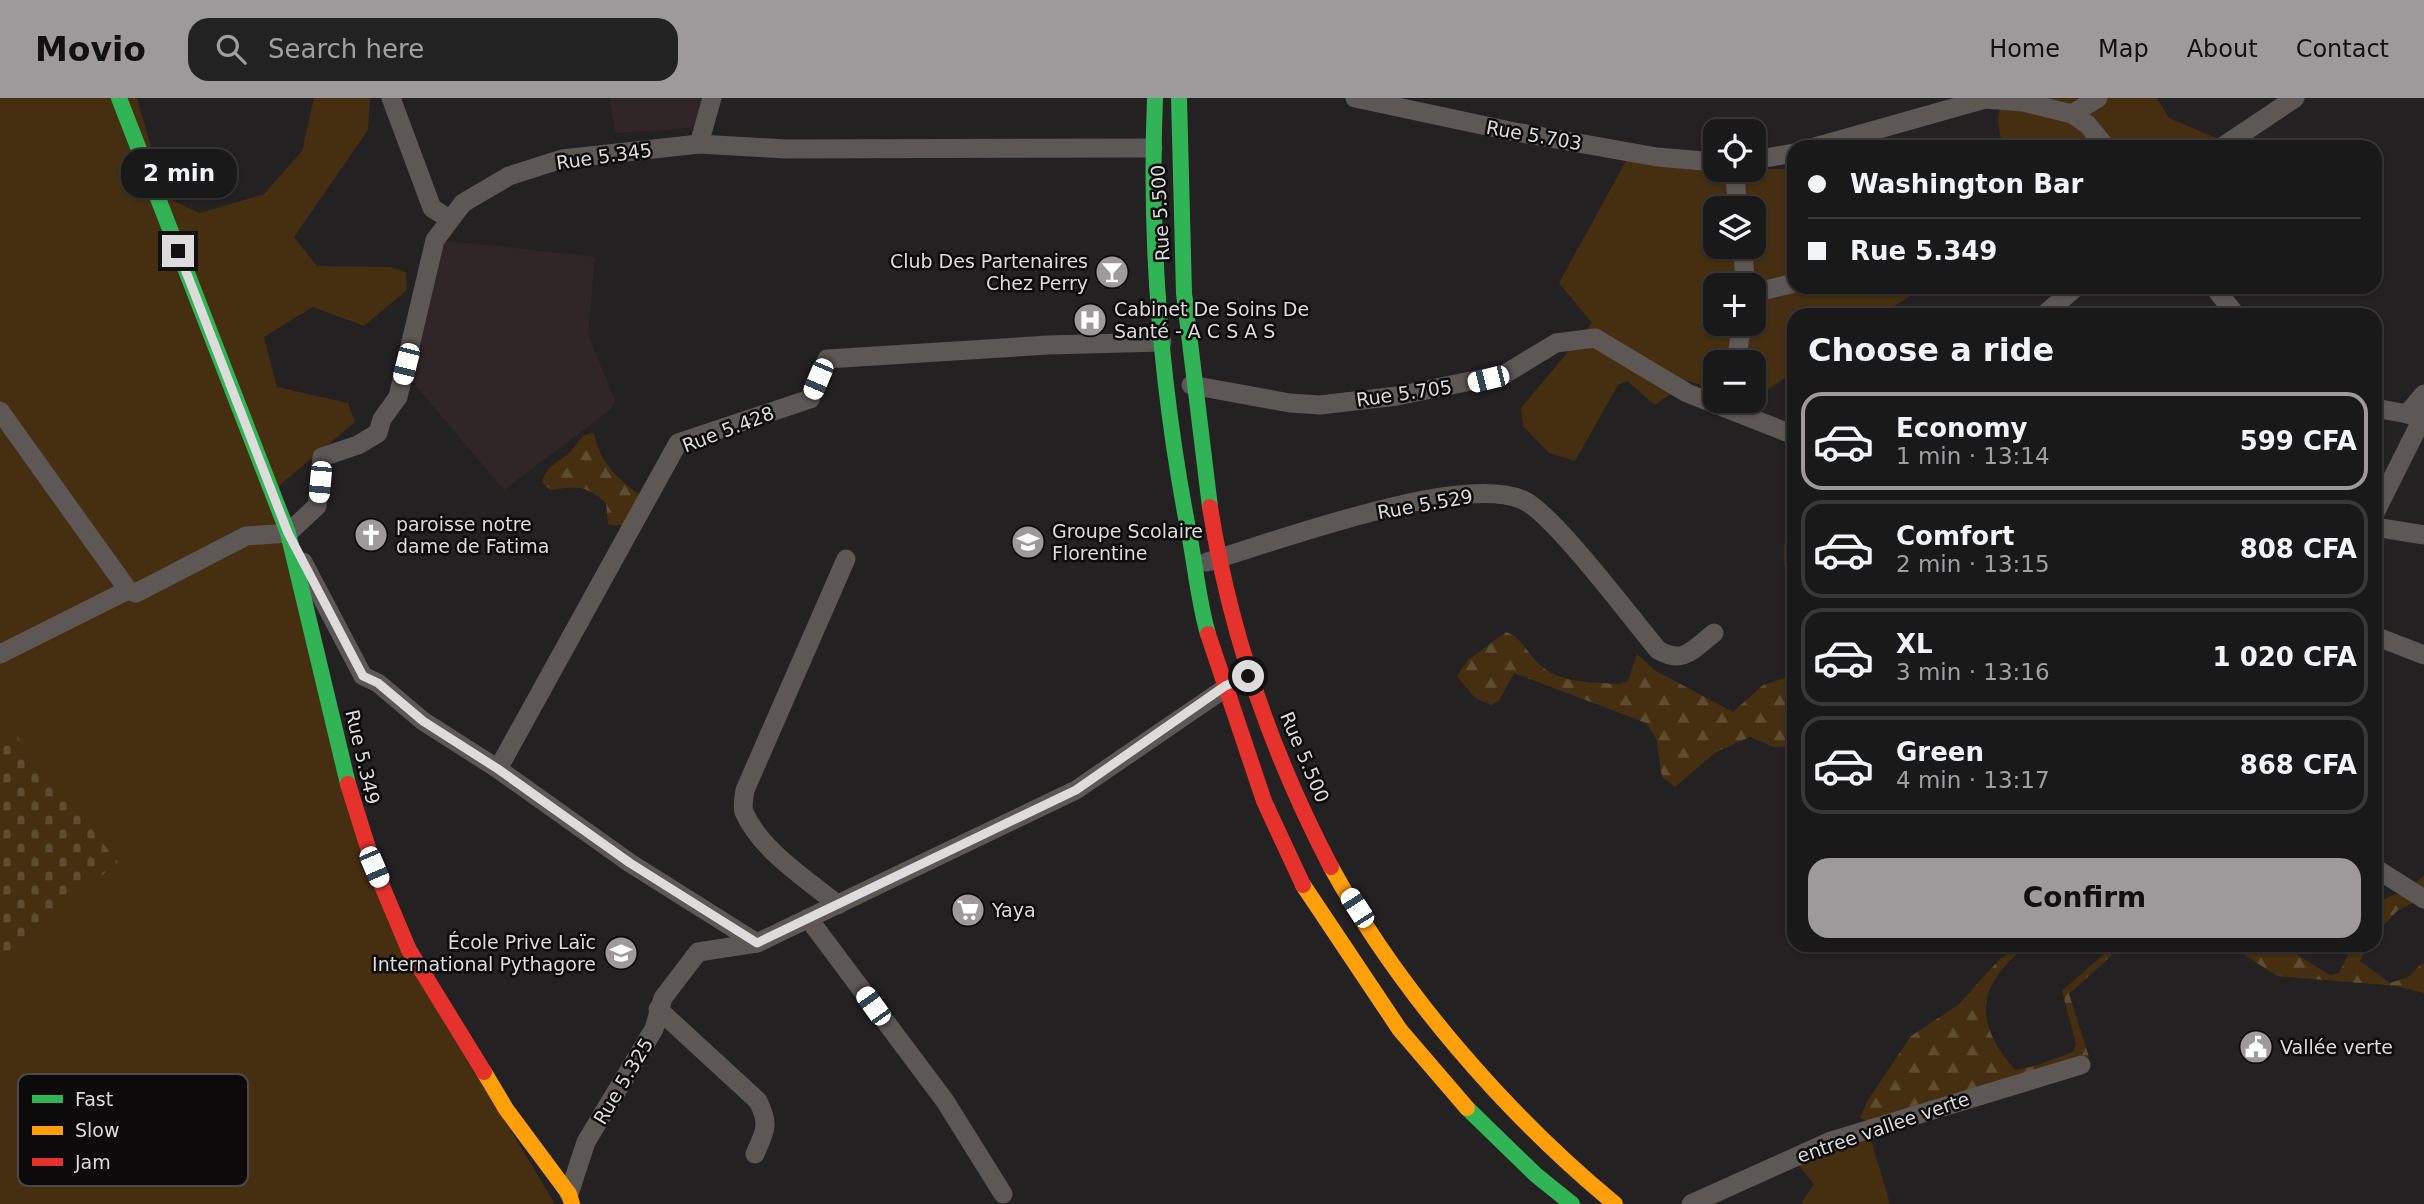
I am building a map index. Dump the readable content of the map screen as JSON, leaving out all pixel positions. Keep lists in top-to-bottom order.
{
  "streets": {
    "main road": ["Rue 5.500", "Rue 5.349"],
    "street": [
      "Rue 5.703",
      "Rue 5.345",
      "Rue 5.705",
      "Rue 5.428",
      "Rue 5.529",
      "Rue 5.325",
      "entree vallee verte"
    ]
  },
  "crossings": [
    ["Rue 5.345", "Rue 5.500"],
    ["Rue 5.345", "Rue 5.349"],
    ["Rue 5.500", "Rue 5.705"],
    ["Rue 5.500", "Rue 5.428"],
    ["Rue 5.500", "Rue 5.529"],
    ["Rue 5.500", "Rue 5.325"],
    ["Rue 5.349", "Rue 5.325"]
  ],
  "places": {
    "bar": ["Club Des Partenaires Chez Perry"],
    "hospital": ["Cabinet De Soins De Santé - A C S A S"],
    "church": ["paroisse notre dame de Fatima"],
    "school or university": ["Groupe Scolaire Florentine", "École Prive Laïc International Pythagore"],
    "supermarket": ["Yaya"],
    "public building": ["Vallée verte"]
  },
  "legend": ["Fast", "Slow", "Jam"],
  "page": {
    "header": "Movio",
    "search": "Search here",
    "nav": [
      "Home",
      "Map",
      "About",
      "Contact"
    ],
    "map_buttons": ["+", "−"],
    "banner": ["Washington Bar", "Rue 5.349"],
    "bubble": "2 min",
    "heading": "Choose a ride",
    "list": [
      {
        "name": "Economy",
        "note": "1 min · 13:14",
        "value": "599 CFA"
      },
      {
        "name": "Comfort",
        "note": "2 min · 13:15",
        "value": "808 CFA"
      },
      {
        "name": "XL",
        "note": "3 min · 13:16",
        "value": "1 020 CFA"
      },
      {
        "name": "Green",
        "note": "4 min · 13:17",
        "value": "868 CFA"
      }
    ],
    "buttons": "Confirm"
  }
}
